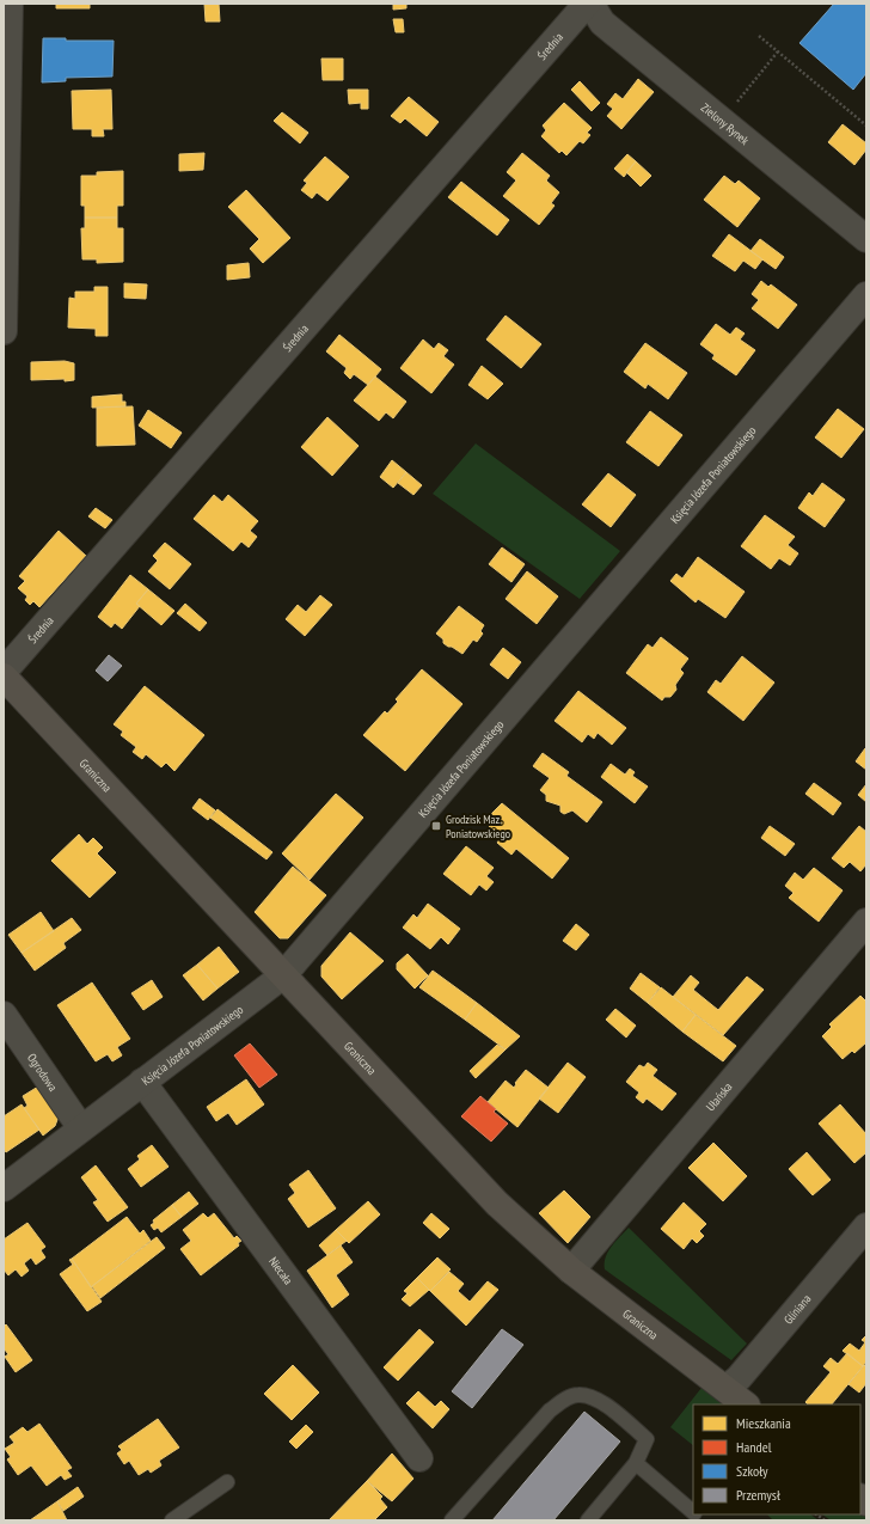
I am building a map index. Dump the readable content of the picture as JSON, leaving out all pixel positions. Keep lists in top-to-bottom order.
{
  "streets": {
    "street": [
      "Średnia",
      "Zielony Rynek",
      "Księcia Józefa Poniatowskiego",
      "Graniczna",
      "Ogrodowa",
      "Ułańska",
      "Niecała",
      "Gliniana"
    ]
  },
  "crossings": [
    ["Średnia", "Zielony Rynek"],
    ["Księcia Józefa Poniatowskiego", "Graniczna"],
    ["Księcia Józefa Poniatowskiego", "Ogrodowa"],
    ["Księcia Józefa Poniatowskiego", "Niecała"],
    ["Graniczna", "Ułańska"],
    ["Graniczna", "Gliniana"]
  ],
  "places": {
    "transit": ["Grodzisk Maz. Poniatowskiego"]
  },
  "legend": [
    "Mieszkania",
    "Handel",
    "Szkoły",
    "Przemysł"
  ]
}
